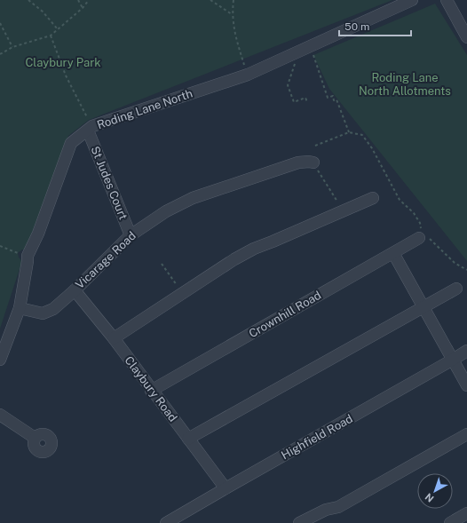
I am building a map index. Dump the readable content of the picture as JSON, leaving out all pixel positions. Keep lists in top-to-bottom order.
{
  "streets": {
    "street": [
      "Roding Lane North",
      "St Judes Court",
      "Vicarage Road",
      "Crownhill Road",
      "Claybury Road",
      "Highfield Road"
    ]
  },
  "crossings": [
    ["Roding Lane North", "St Judes Court"],
    ["Roding Lane North", "Vicarage Road"],
    ["St Judes Court", "Vicarage Road"],
    ["Vicarage Road", "Claybury Road"],
    ["Crownhill Road", "Claybury Road"],
    ["Claybury Road", "Highfield Road"]
  ],
  "parks": ["Claybury Park", "Roding Lane North Allotments"],
  "scale_bar": "50 m",
  "north": "bottom left"
}
